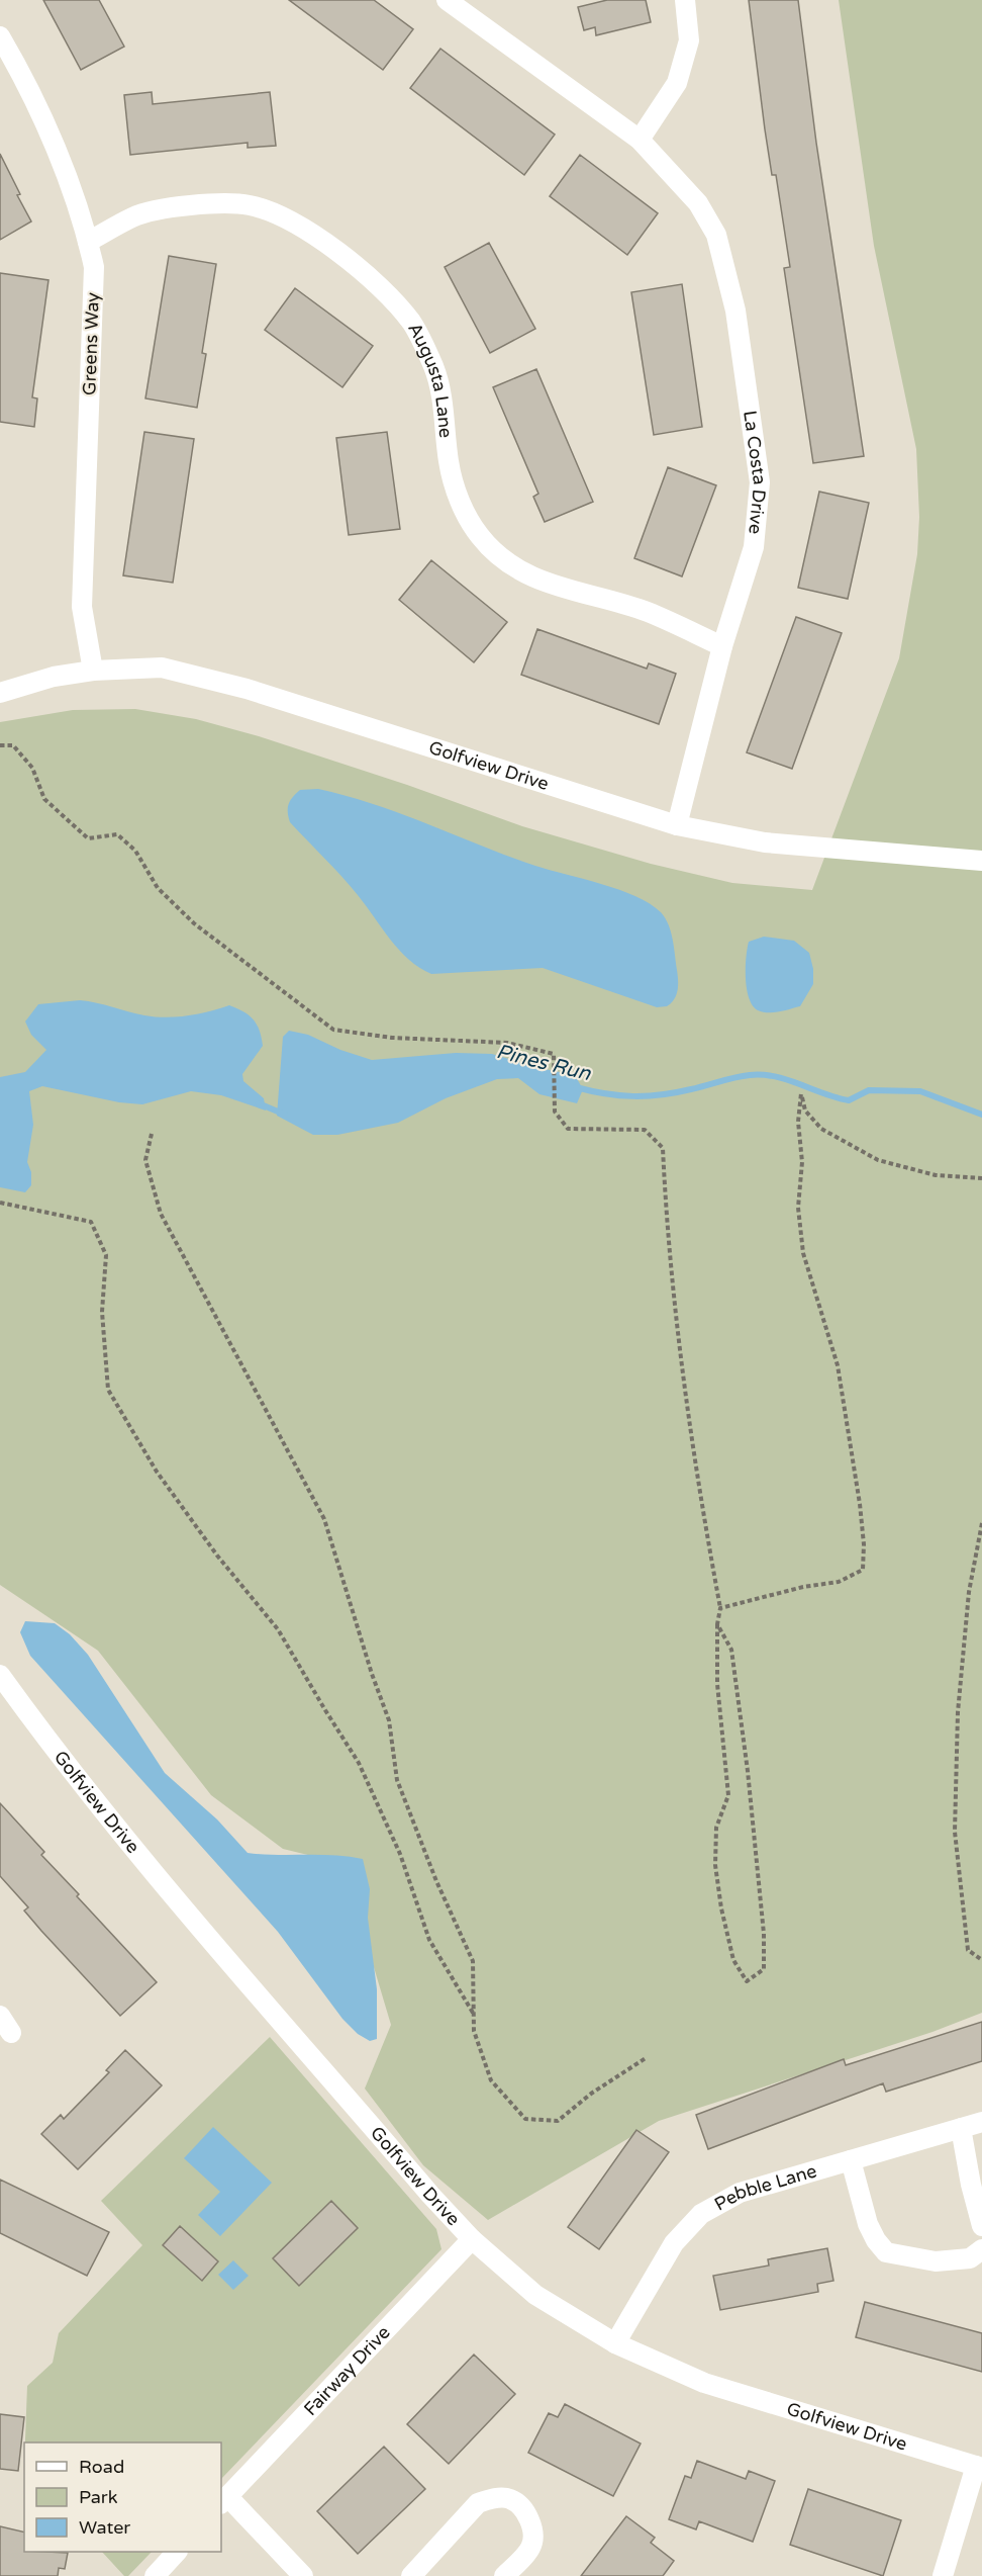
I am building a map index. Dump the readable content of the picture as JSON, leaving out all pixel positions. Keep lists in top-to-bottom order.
{
  "streets": {
    "street": [
      "Greens Way",
      "Augusta Lane",
      "La Costa Drive",
      "Golfview Drive",
      "Pebble Lane",
      "Fairway Drive"
    ]
  },
  "crossings": [
    ["Greens Way", "Augusta Lane"],
    ["Greens Way", "Golfview Drive"],
    ["Augusta Lane", "La Costa Drive"],
    ["La Costa Drive", "Golfview Drive"],
    ["Golfview Drive", "Pebble Lane"],
    ["Golfview Drive", "Fairway Drive"]
  ],
  "water": ["Pines Run"],
  "legend": ["Road", "Park", "Water"]
}
